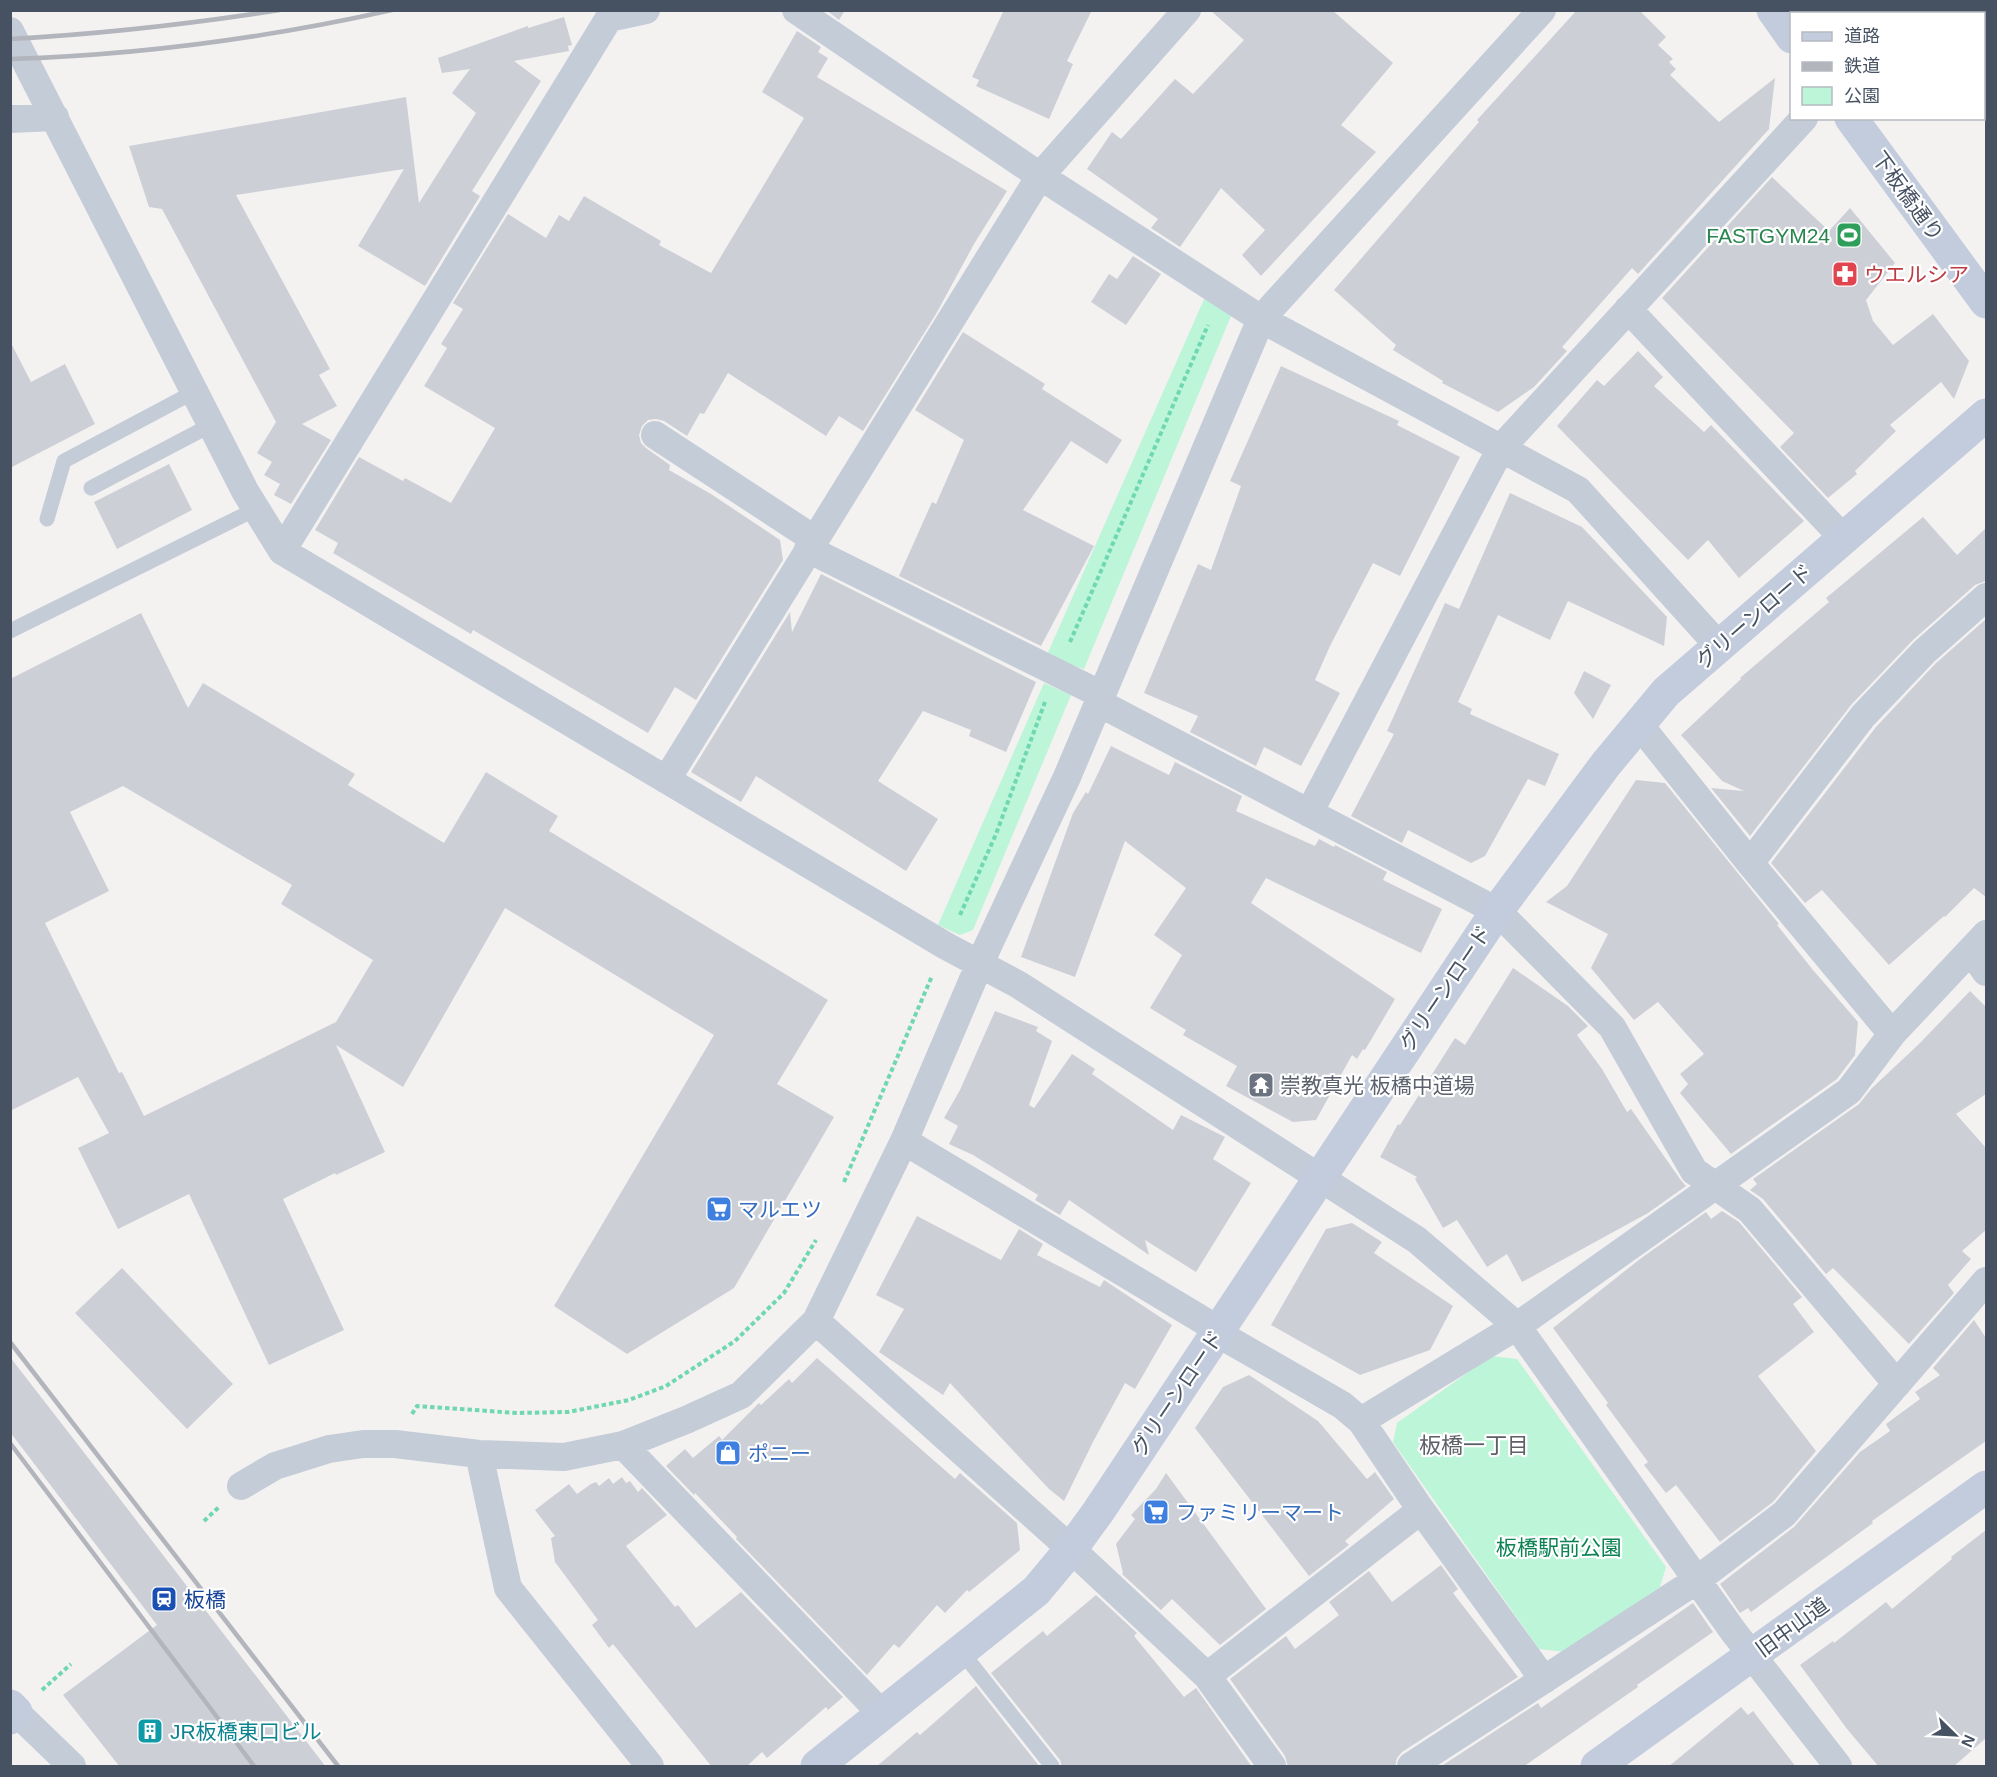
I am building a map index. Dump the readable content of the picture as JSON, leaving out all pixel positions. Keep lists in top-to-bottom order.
{
  "streets": {
    "street": ["下板橋通り", "グリーンロード", "旧中山道"]
  },
  "districts": ["板橋一丁目"],
  "parks": ["板橋駅前公園"],
  "places": {
    "sports": ["FASTGYM24"],
    "pharmacy": ["ウエルシア"],
    "temple": ["崇教真光 板橋中道場"],
    "supermarket": ["マルエツ", "ファミリーマート"],
    "shop": ["ポニー"],
    "station": ["板橋"],
    "building": ["JR板橋東口ビル"]
  },
  "legend": ["道路", "鉄道", "公園"],
  "north": "bottom right"
}
